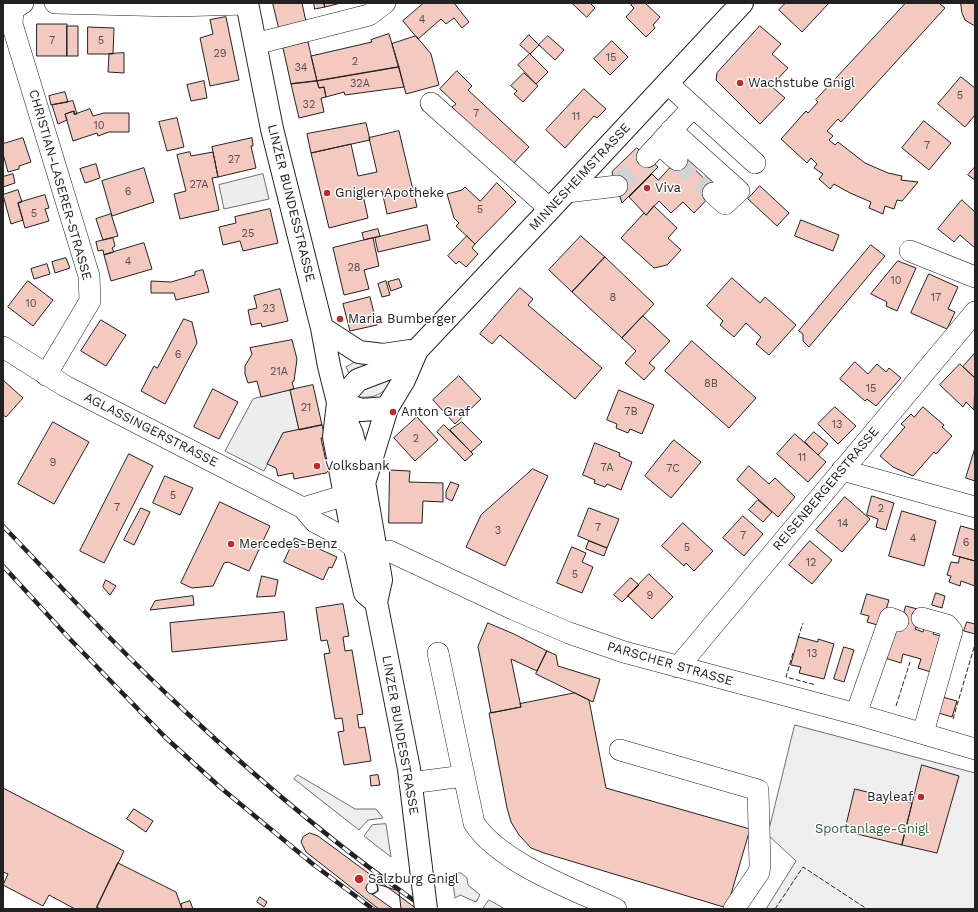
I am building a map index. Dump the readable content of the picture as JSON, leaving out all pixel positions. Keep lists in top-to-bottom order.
{
  "streets": {
    "main road": ["MINNESHEIMSTRASSE", "LINZER BUNDESSTRASSE"],
    "street": [
      "CHRISTIAN-LASERER-STRASSE",
      "AGLASSINGERSTRASSE",
      "REISENBERGERSTRASSE",
      "PARSCHER STRASSE"
    ]
  },
  "crossings": [
    ["MINNESHEIMSTRASSE", "LINZER BUNDESSTRASSE"],
    ["CHRISTIAN-LASERER-STRASSE", "AGLASSINGERSTRASSE"],
    ["LINZER BUNDESSTRASSE", "AGLASSINGERSTRASSE"],
    ["LINZER BUNDESSTRASSE", "PARSCHER STRASSE"],
    ["REISENBERGERSTRASSE", "PARSCHER STRASSE"]
  ],
  "parks": ["Sportanlage-Gnigl"],
  "places": [
    "Wachstube Gnigl",
    "Viva",
    "Gnigler Apotheke",
    "Maria Bumberger",
    "Anton Graf",
    "Volksbank",
    "Mercedes-Benz",
    "Bayleaf",
    "Salzburg Gnigl"
  ],
  "house_numbers": [
    "4",
    "7",
    "5",
    "29",
    "15",
    "2",
    "34",
    "32A",
    "5",
    "32",
    "7",
    "11",
    "10",
    "7",
    "27",
    "27A",
    "6",
    "5",
    "5",
    "25",
    "4",
    "28",
    "10",
    "8",
    "17",
    "10",
    "23",
    "6",
    "21A",
    "8B",
    "15",
    "21",
    "7B",
    "13",
    "2",
    "11",
    "9",
    "7A",
    "7C",
    "5",
    "7",
    "2",
    "14",
    "7",
    "3",
    "7",
    "4",
    "6",
    "5",
    "12",
    "5",
    "9",
    "13"
  ]
}
